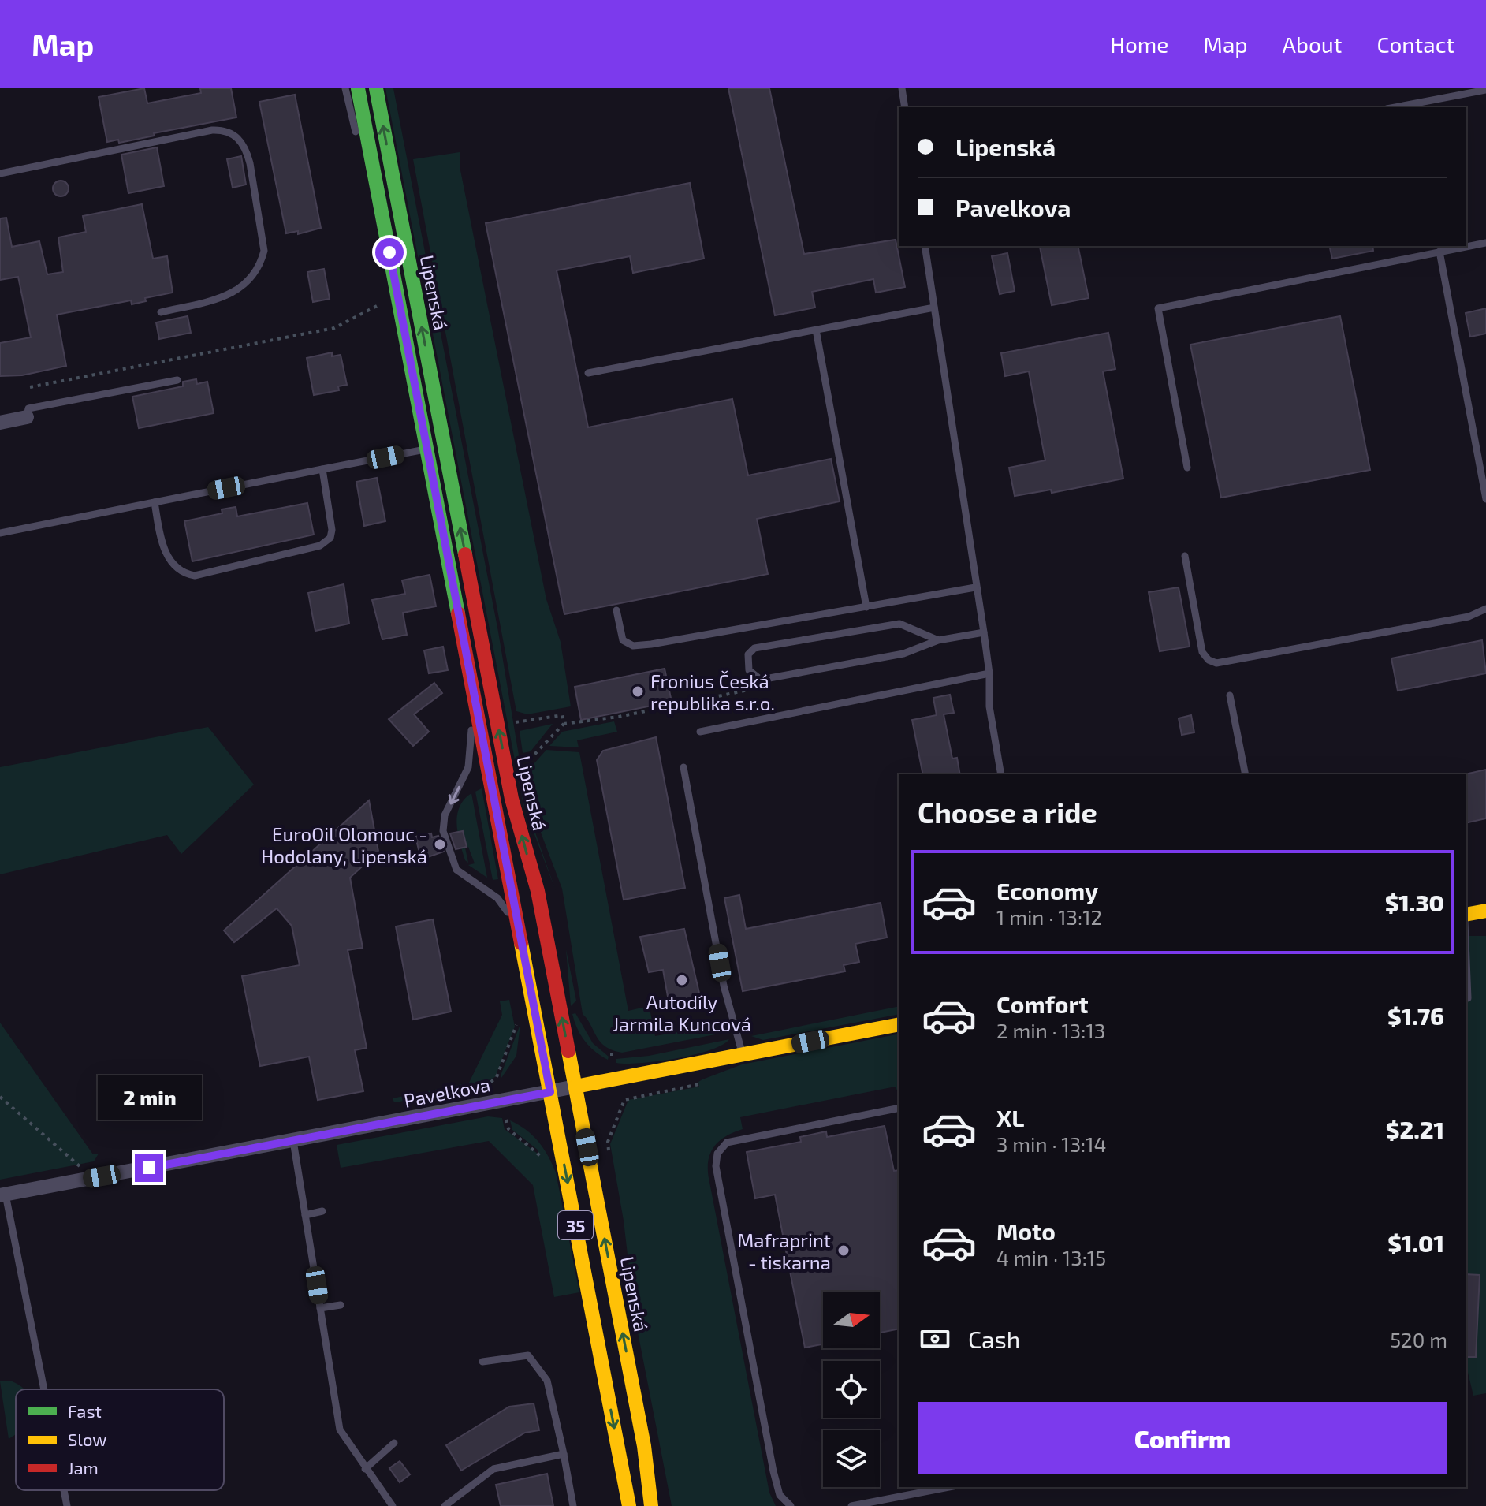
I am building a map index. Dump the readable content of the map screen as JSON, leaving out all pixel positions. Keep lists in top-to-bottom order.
{
  "streets": {
    "main road": ["Lipenská", "Pavelkova", "35"]
  },
  "crossings": [
    ["Lipenská", "Pavelkova"]
  ],
  "places": [
    "Fronius Česká republika s.r.o.",
    "EuroOil Olomouc - Hodolany, Lipenská",
    "Autodíly Jarmila Kuncová",
    "Mafraprint - tiskarna"
  ],
  "legend": ["Fast", "Slow", "Jam"],
  "north": "right",
  "page": {
    "header": "Map",
    "nav": [
      "Home",
      "Map",
      "About",
      "Contact"
    ],
    "banner": ["Lipenská", "Pavelkova"],
    "heading": "Choose a ride",
    "list": [
      {
        "name": "Economy",
        "note": "1 min · 13:12",
        "value": "$1.30"
      },
      {
        "name": "Comfort",
        "note": "2 min · 13:13",
        "value": "$1.76"
      },
      {
        "name": "XL",
        "note": "3 min · 13:14",
        "value": "$2.21"
      },
      {
        "name": "Moto",
        "note": "4 min · 13:15",
        "value": "$1.01"
      }
    ],
    "bubble": "2 min",
    "pay": ["Cash", "520 m"],
    "buttons": "Confirm"
  }
}
